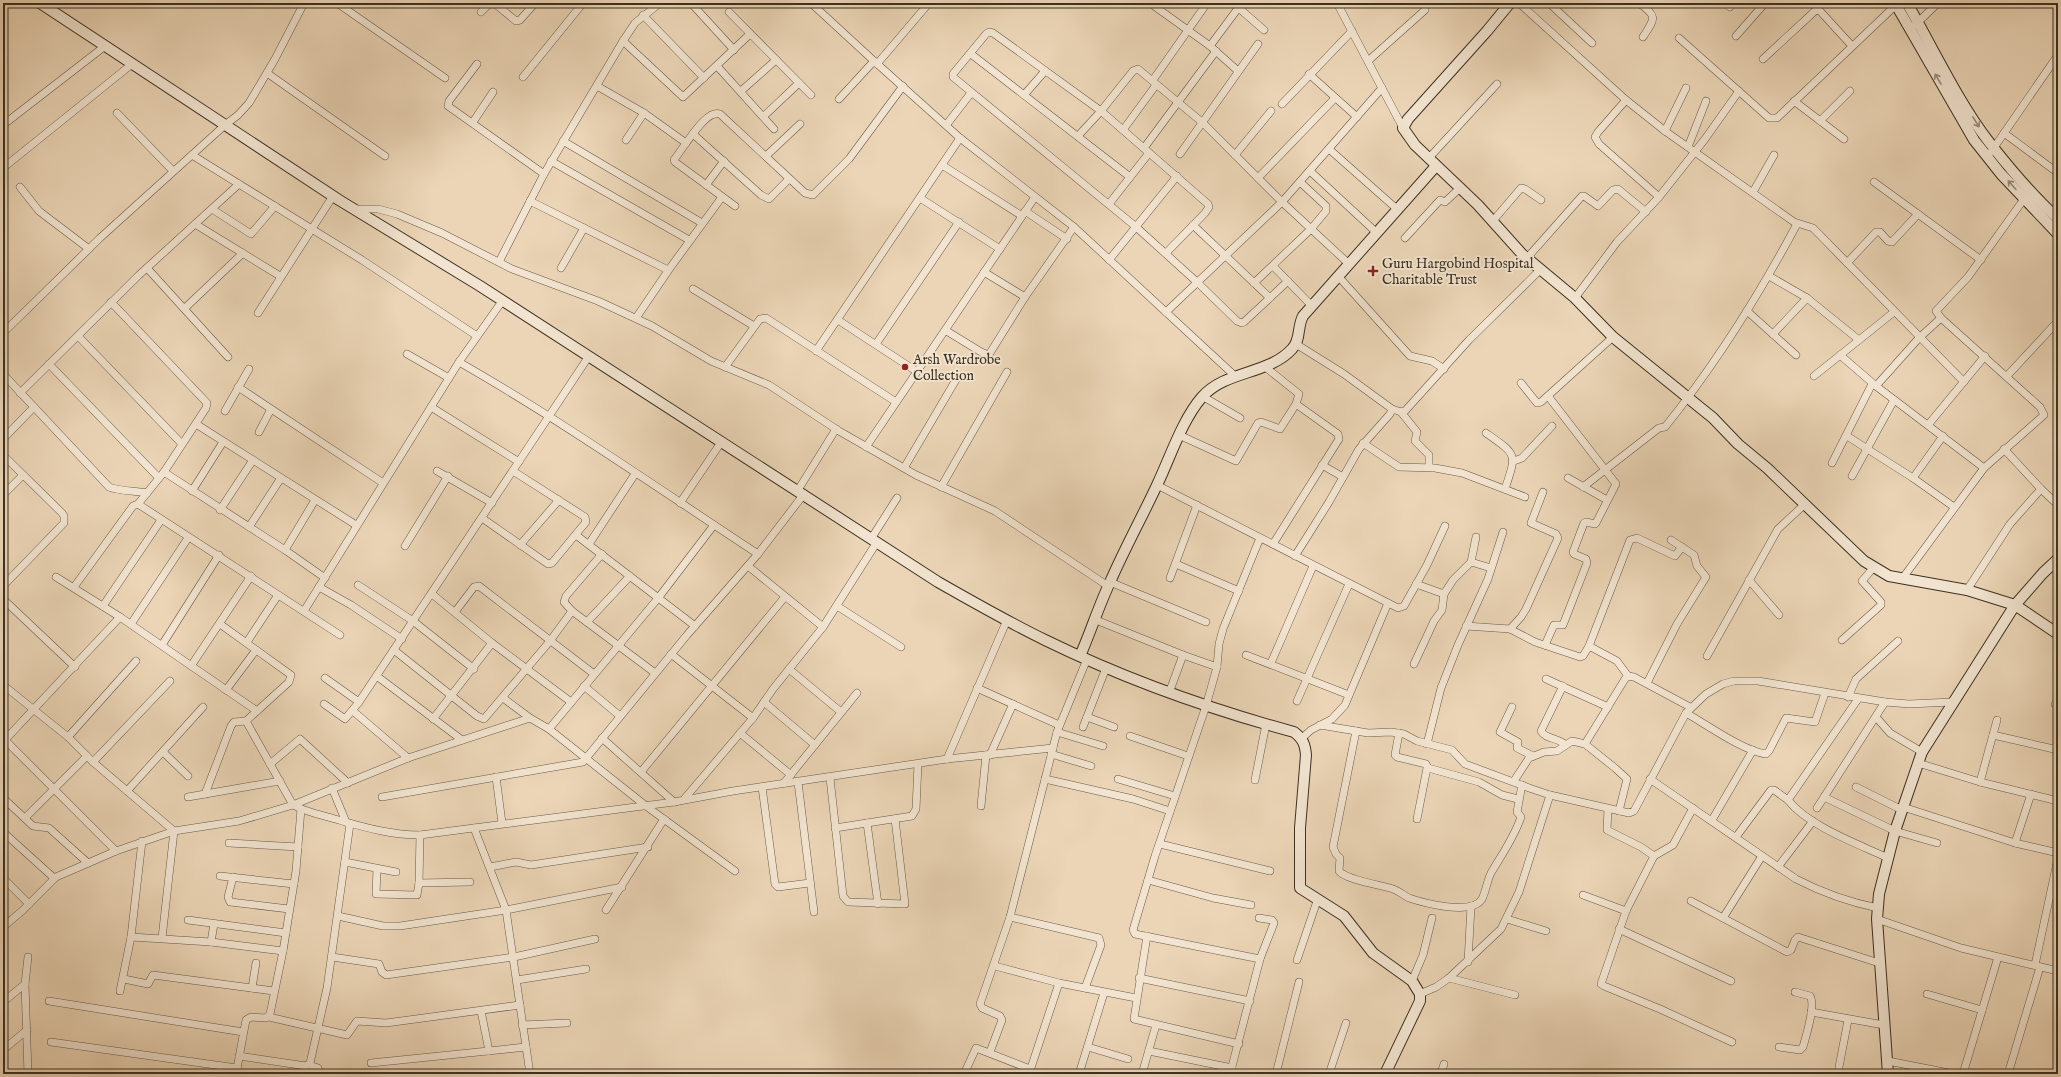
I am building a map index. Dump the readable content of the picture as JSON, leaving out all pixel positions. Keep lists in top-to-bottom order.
{
  "places": {
    "health": ["Guru Hargobind Hospital Charitable Trust"],
    "other": ["Arsh Wardrobe Collection"]
  }
}
